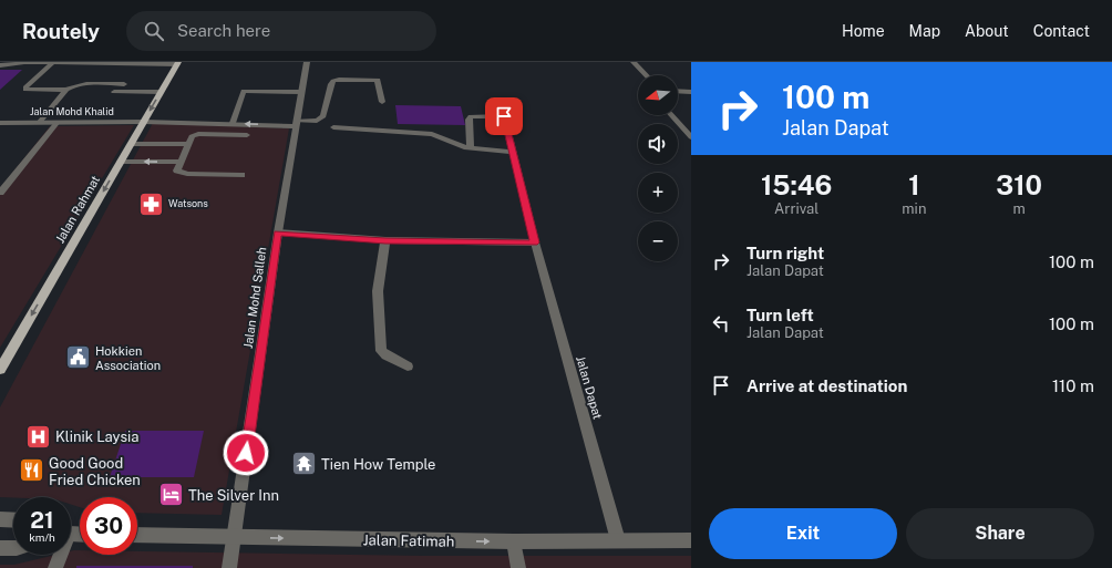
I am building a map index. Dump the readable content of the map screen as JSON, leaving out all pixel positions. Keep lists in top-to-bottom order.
{
  "streets": {
    "main road": ["Jalan Rahmat"],
    "street": [
      "Jalan Mohd Khalid",
      "Jalan Mohd Salleh",
      "Jalan Dapat",
      "Jalan Fatimah"
    ]
  },
  "crossings": [
    ["Jalan Mohd Khalid", "Jalan Rahmat"],
    ["Jalan Mohd Khalid", "Jalan Mohd Salleh"],
    ["Jalan Mohd Salleh", "Jalan Fatimah"],
    ["Jalan Dapat", "Jalan Fatimah"]
  ],
  "one_way": ["Jalan Rahmat", "Jalan Fatimah"],
  "places": {
    "pharmacy": ["Watsons"],
    "public building": ["Hokkien Association"],
    "hospital": ["Klinik Laysia"],
    "temple": ["Tien How Temple"],
    "restaurant": ["Good Good Fried Chicken"],
    "hotel": ["The Silver Inn"]
  },
  "north": "left",
  "page": {
    "header": "Routely",
    "search": "Search here",
    "nav": [
      "Home",
      "Map",
      "About",
      "Contact"
    ],
    "turn": ["100 m", "Jalan Dapat"],
    "map_buttons": ["+", "−"],
    "eta": [
      "15:46",
      "Arrival",
      "1",
      "min",
      "310",
      "m"
    ],
    "list": [
      {
        "name": "Turn right",
        "note": "Jalan Dapat",
        "value": "100 m"
      },
      {
        "name": "Turn left",
        "note": "Jalan Dapat",
        "value": "100 m"
      },
      {
        "name": "Arrive at destination",
        "value": "110 m"
      }
    ],
    "speed": "21 km/h",
    "limit": "30",
    "buttons": ["Exit", "Share"]
  }
}
